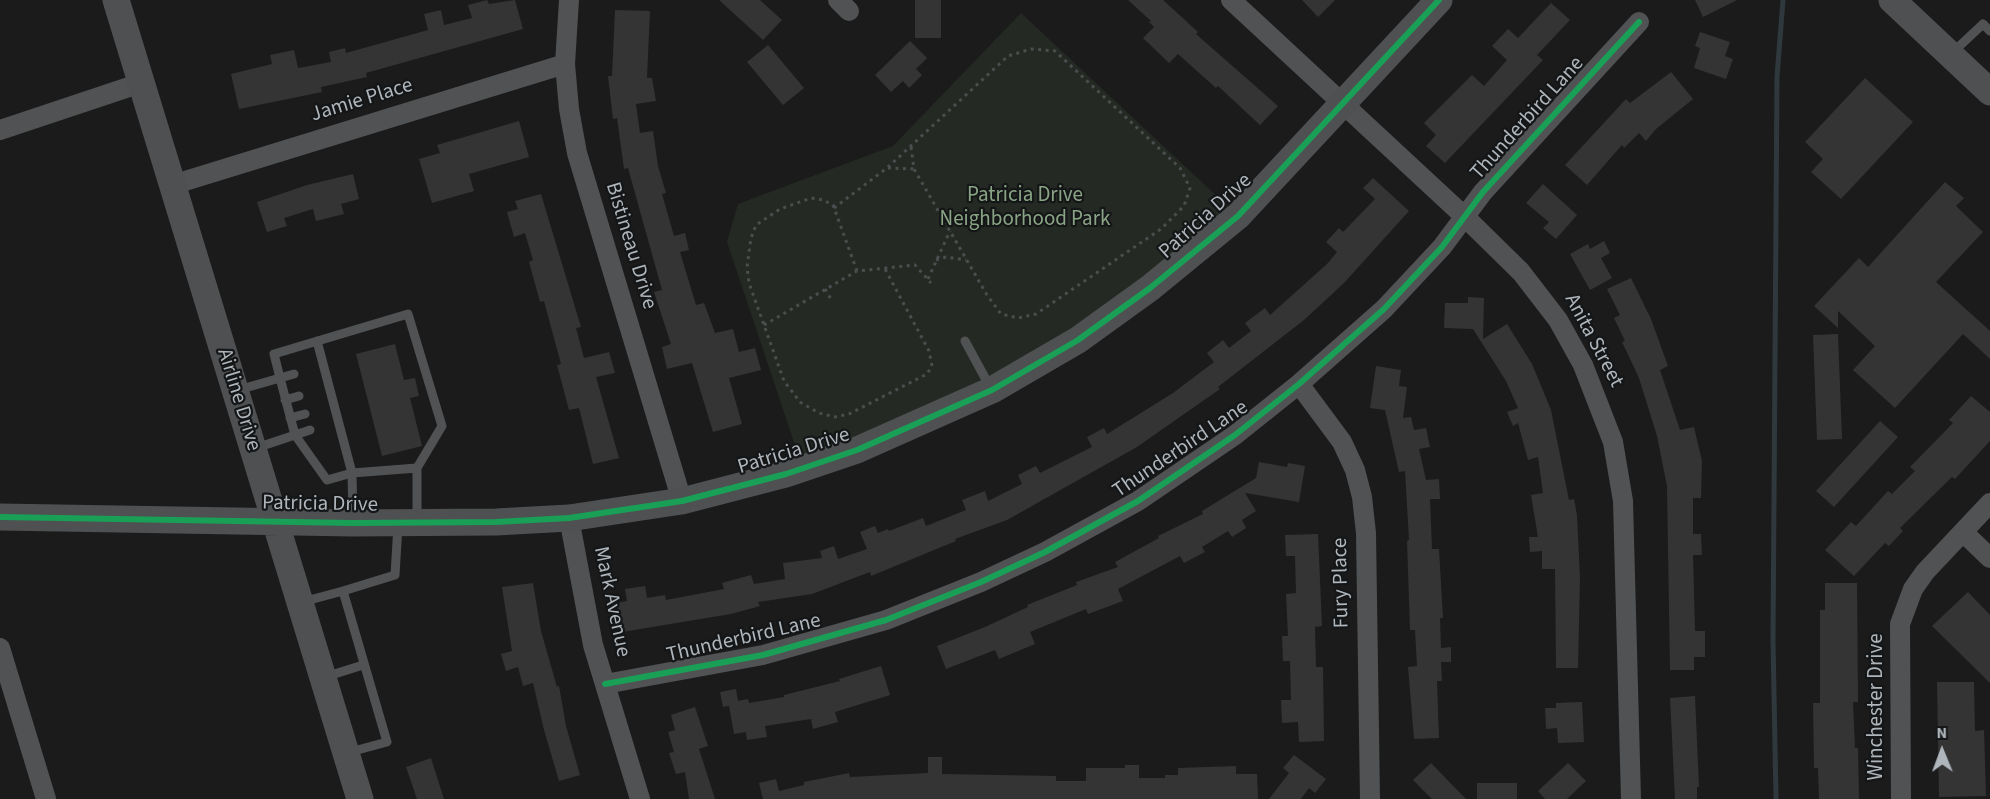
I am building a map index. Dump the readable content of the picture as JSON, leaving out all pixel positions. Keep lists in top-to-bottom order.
{
  "streets": {
    "street": [
      "Jamie Place",
      "Thunderbird Lane",
      "Patricia Drive",
      "Bistineau Drive",
      "Anita Street",
      "Airline Drive",
      "Fury Place",
      "Mark Avenue",
      "Winchester Drive"
    ]
  },
  "crossings": [
    ["Jamie Place", "Bistineau Drive"],
    ["Jamie Place", "Airline Drive"],
    ["Thunderbird Lane", "Anita Street"],
    ["Thunderbird Lane", "Fury Place"],
    ["Thunderbird Lane", "Mark Avenue"],
    ["Patricia Drive", "Bistineau Drive"],
    ["Patricia Drive", "Anita Street"],
    ["Patricia Drive", "Airline Drive"],
    ["Patricia Drive", "Mark Avenue"]
  ],
  "parks": ["Patricia Drive Neighborhood Park"],
  "north": "top"
}
